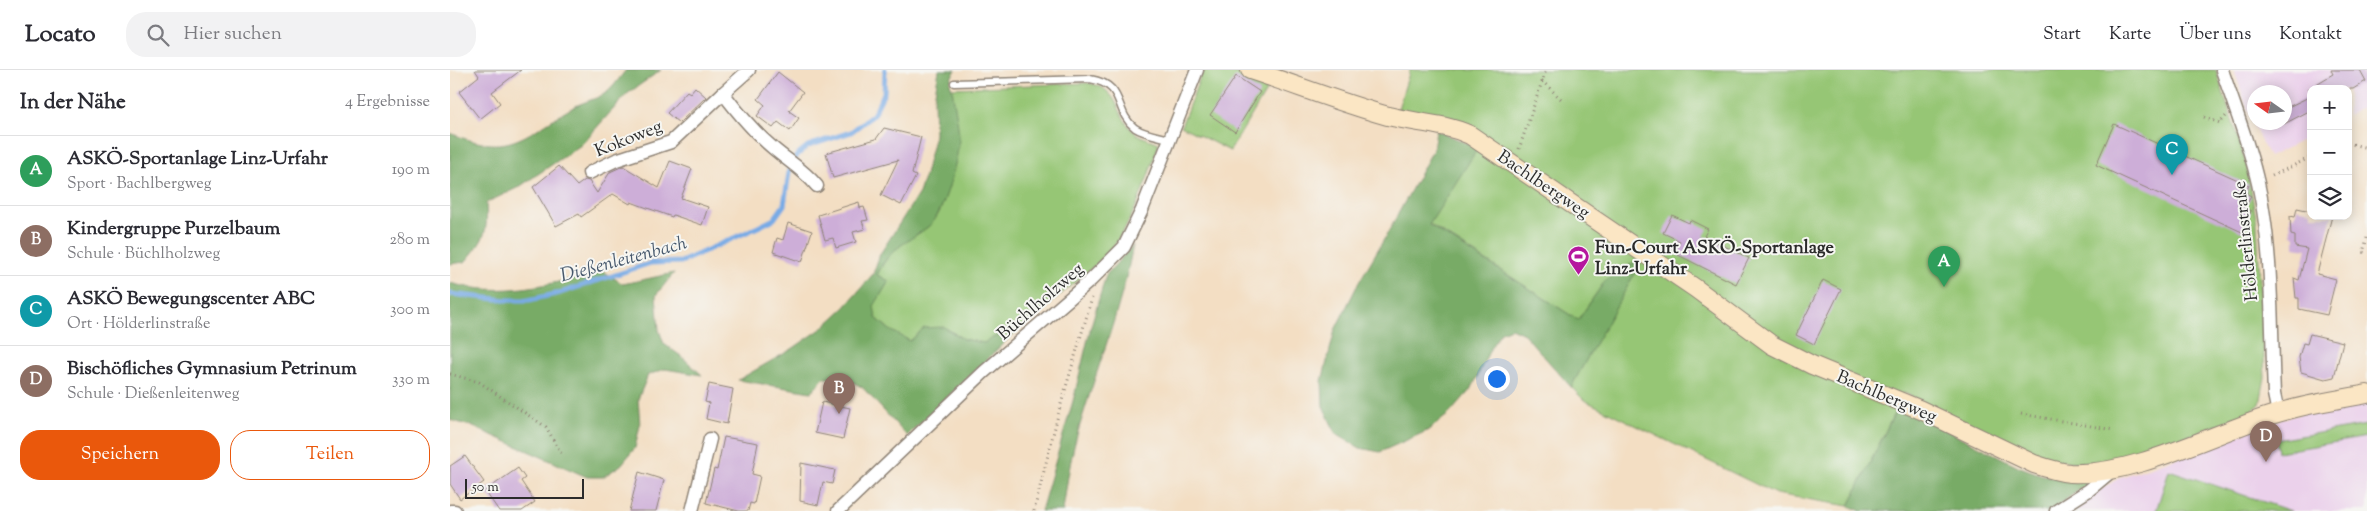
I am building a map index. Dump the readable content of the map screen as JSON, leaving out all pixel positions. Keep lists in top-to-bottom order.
{
  "streets": {
    "street": [
      "Kokoweg",
      "Bachlbergweg",
      "Hölderlinstraße",
      "Büchlholzweg"
    ]
  },
  "crossings": [
    ["Bachlbergweg", "Hölderlinstraße"]
  ],
  "water": ["Dießenleitenbach"],
  "places": {
    "sports": ["Fun-Court ASKÖ-Sportanlage Linz-Urfahr"]
  },
  "scale_bar": "50 m",
  "north": "left",
  "page": {
    "header": "Locato",
    "search": "Hier suchen",
    "nav": [
      "Start",
      "Karte",
      "Über uns",
      "Kontakt"
    ],
    "heading": ["In der Nähe", "4 Ergebnisse"],
    "map_buttons": ["+", "−"],
    "pins": [
      "C",
      "A",
      "B",
      "D"
    ],
    "list": [
      {
        "mark": "A",
        "name": "ASKÖ-Sportanlage Linz-Urfahr",
        "note": "Sport · Bachlbergweg",
        "value": "190 m"
      },
      {
        "mark": "B",
        "name": "Kindergruppe Purzelbaum",
        "note": "Schule · Büchlholzweg",
        "value": "280 m"
      },
      {
        "mark": "C",
        "name": "ASKÖ Bewegungscenter ABC",
        "note": "Ort · Hölderlinstraße",
        "value": "300 m"
      },
      {
        "mark": "D",
        "name": "Bischöfliches Gymnasium Petrinum",
        "note": "Schule · Dießenleitenweg",
        "value": "330 m"
      }
    ],
    "buttons": ["Speichern", "Teilen"],
    "scale": "50 m"
  }
}
